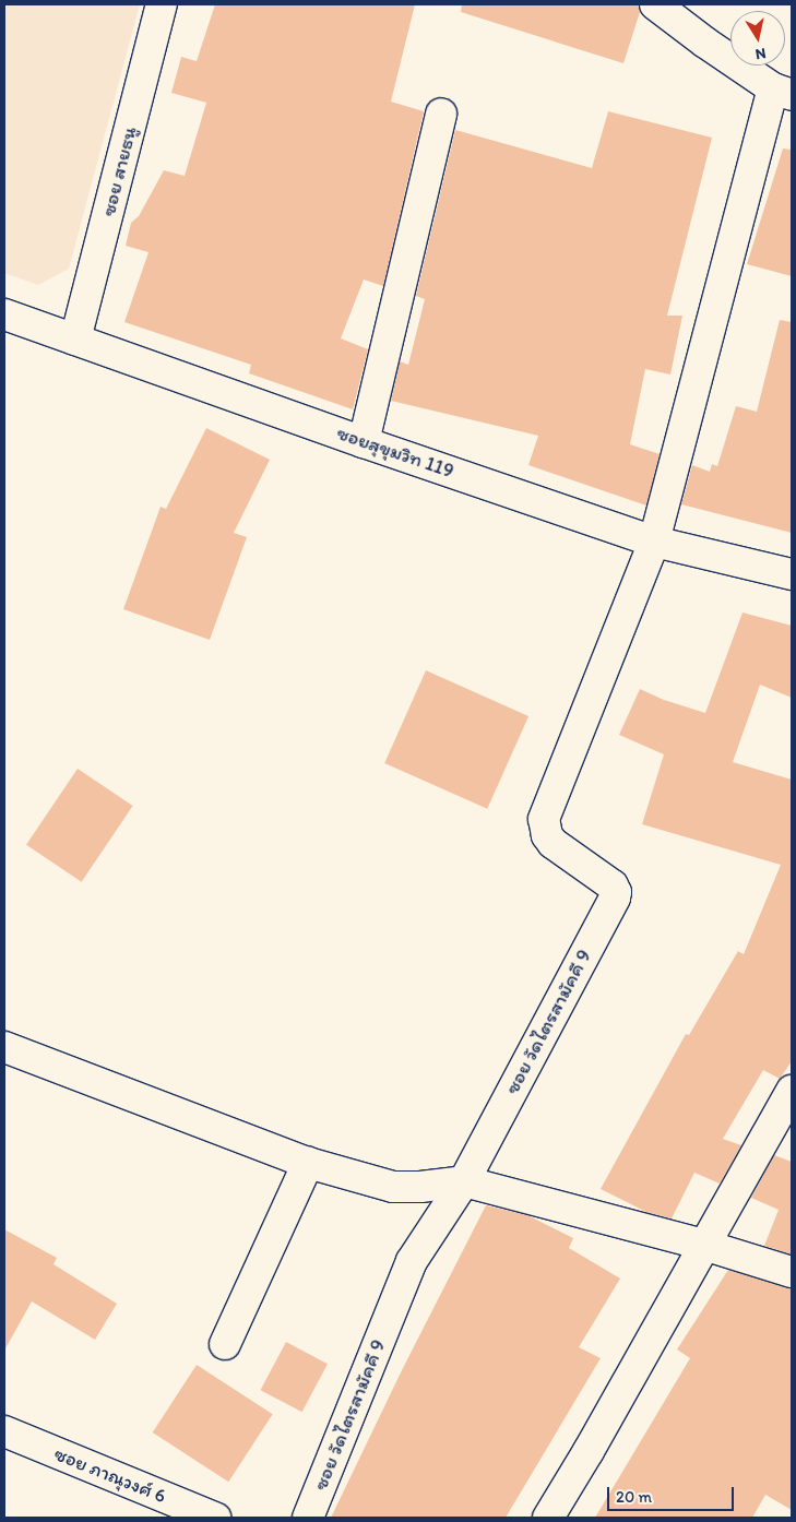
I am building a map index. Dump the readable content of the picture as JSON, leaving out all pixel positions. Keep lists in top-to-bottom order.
{
  "streets": {
    "street": [
      "ซอย สายธนู",
      "ซอยสุขุมวิท 119",
      "ซอย วัดไตรสามัคคี 9",
      "ซอย ภาณุวงศ์ 6"
    ]
  },
  "crossings": [
    ["ซอย สายธนู", "ซอยสุขุมวิท 119"],
    ["ซอยสุขุมวิท 119", "ซอย วัดไตรสามัคคี 9"]
  ],
  "scale_bar": "20 m",
  "north": "bottom"
}
